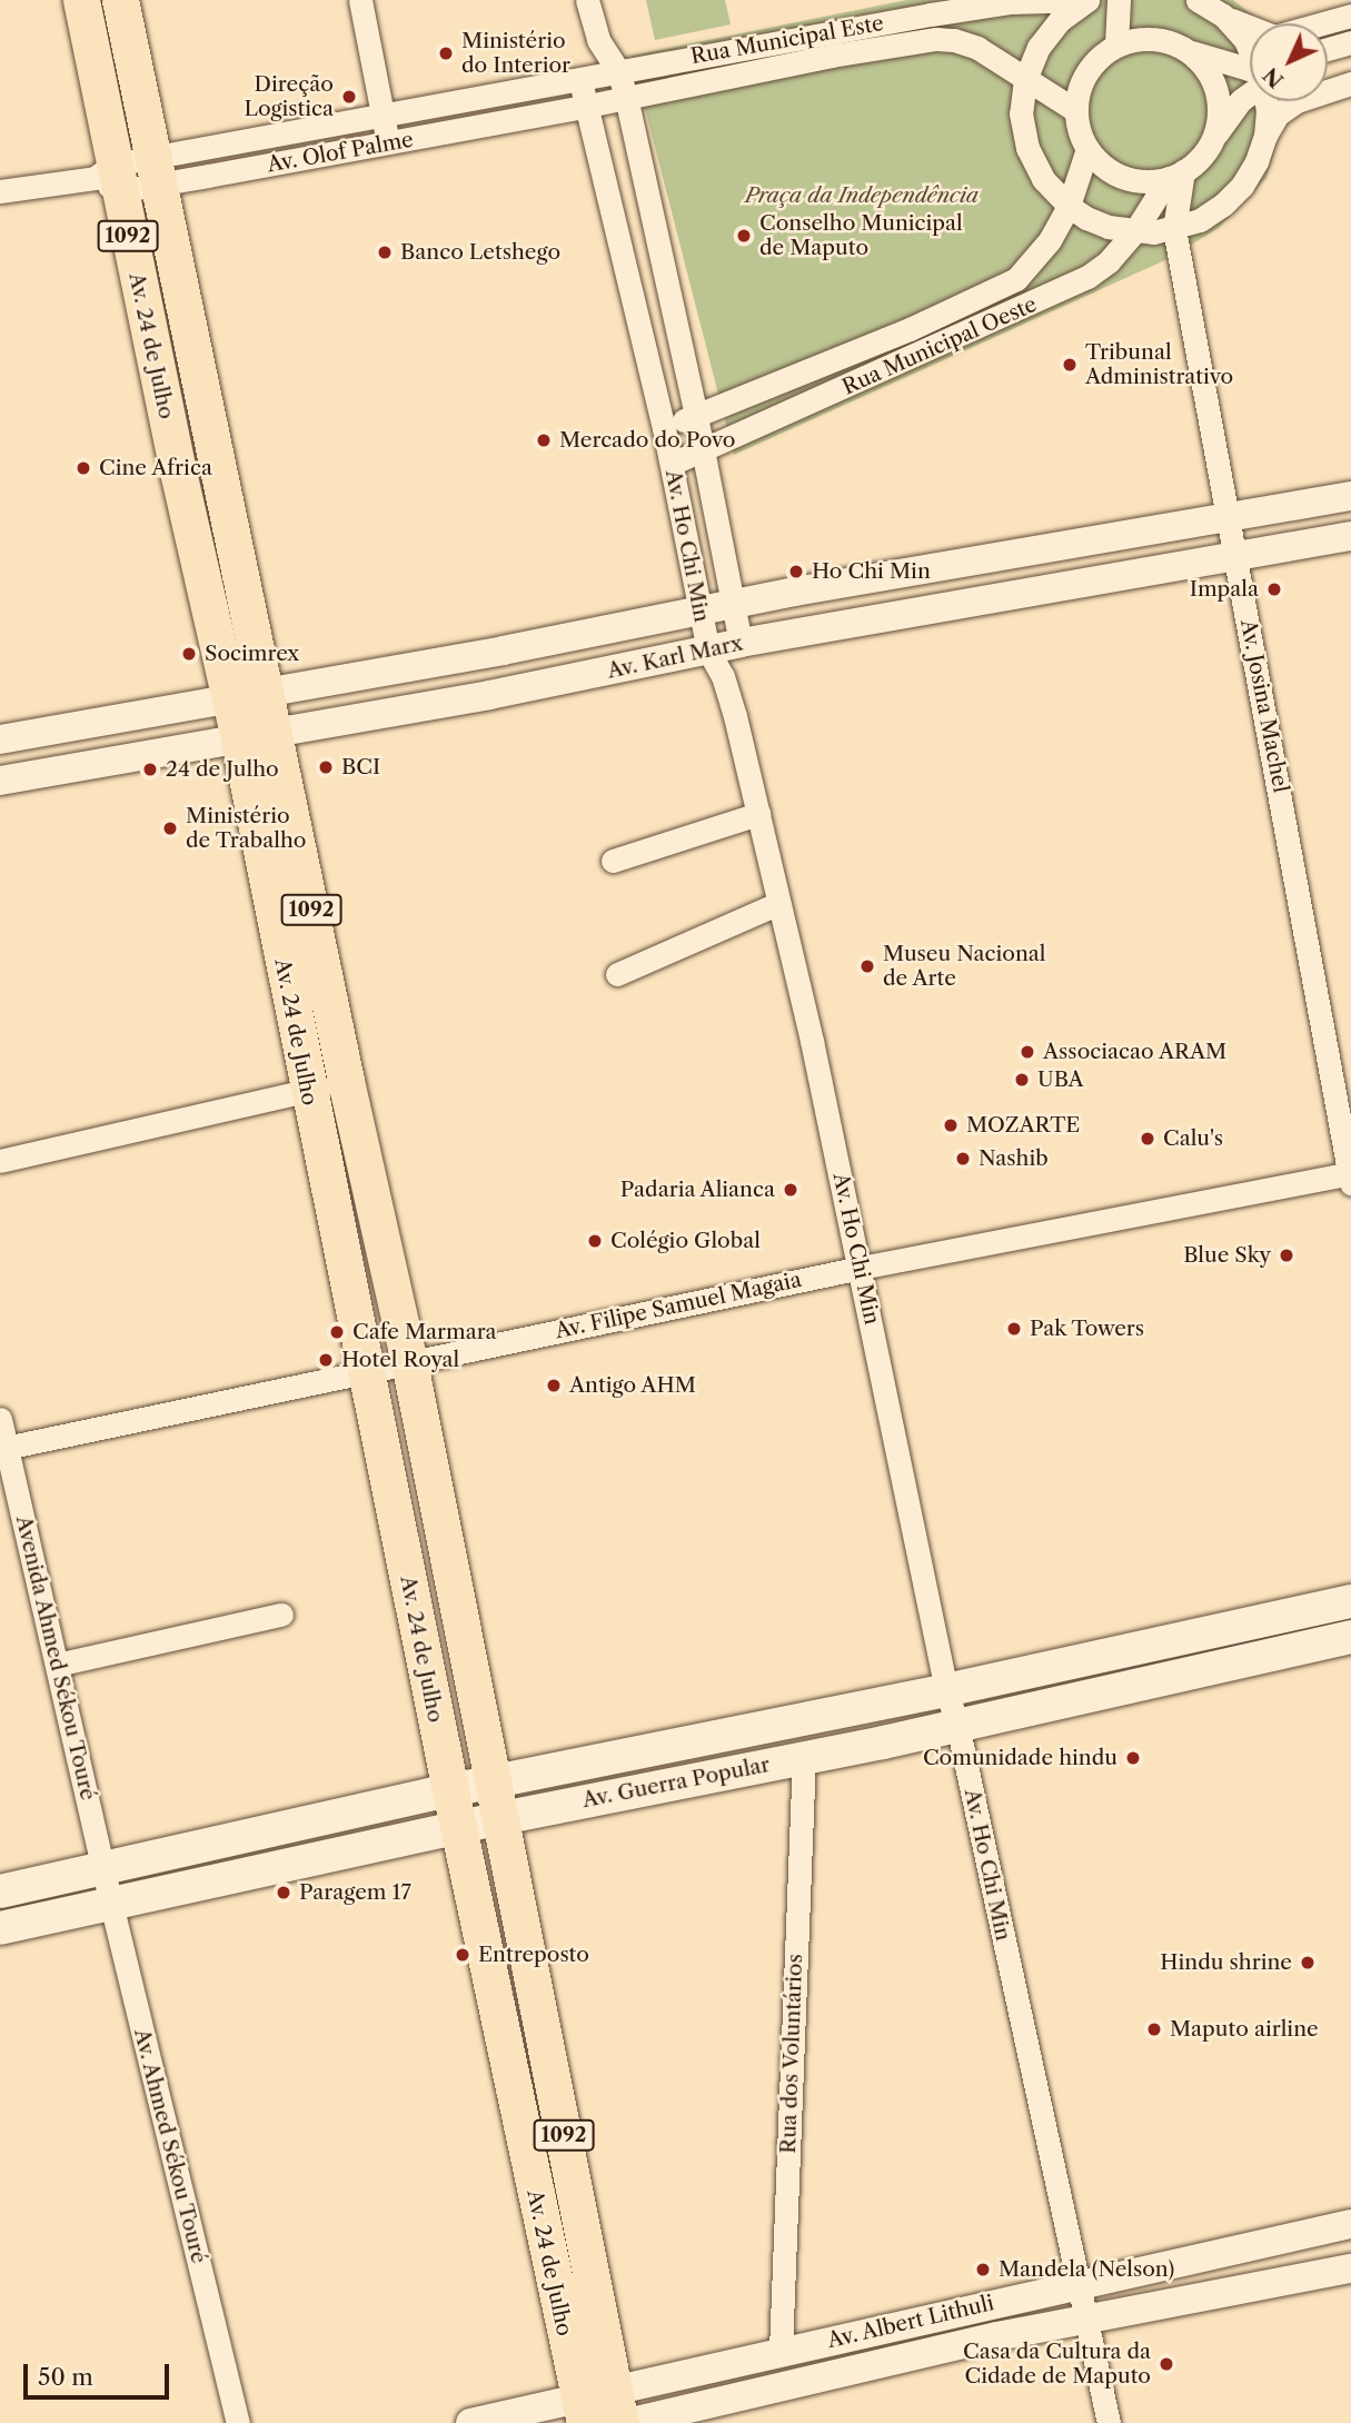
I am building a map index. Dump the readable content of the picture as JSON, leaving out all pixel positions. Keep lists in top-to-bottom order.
{
  "streets": {
    "main road": ["1092", "Av. 24 de Julho", "Av. Guerra Popular"],
    "street": [
      "Rua Municipal Este",
      "Av. Olof Palme",
      "Rua Municipal Oeste",
      "Av. Ho Chi Min",
      "Av. Karl Marx",
      "Av. Josina Machel",
      "Av. Filipe Samuel Magaia",
      "Avenida Ahmed Sékou Touré",
      "Rua dos Voluntários",
      "Av. Ahmed Sékou Touré",
      "Av. Albert Lithuli"
    ]
  },
  "crossings": [
    ["Rua Municipal Este", "Av. Olof Palme"],
    ["Rua Municipal Este", "Rua Municipal Oeste"],
    ["Rua Municipal Este", "Av. Ho Chi Min"],
    ["Rua Municipal Este", "Av. Josina Machel"],
    ["Av. Olof Palme", "Av. 24 de Julho"],
    ["Av. Olof Palme", "Av. Ho Chi Min"],
    ["Av. 24 de Julho", "Av. Karl Marx"],
    ["Av. 24 de Julho", "Av. Filipe Samuel Magaia"],
    ["Av. 24 de Julho", "Av. Guerra Popular"],
    ["Av. 24 de Julho", "Av. Albert Lithuli"],
    ["Rua Municipal Oeste", "Av. Ho Chi Min"],
    ["Rua Municipal Oeste", "Av. Josina Machel"],
    ["Av. Ho Chi Min", "Av. Karl Marx"],
    ["Av. Ho Chi Min", "Av. Filipe Samuel Magaia"],
    ["Av. Ho Chi Min", "Av. Guerra Popular"],
    ["Av. Ho Chi Min", "Av. Albert Lithuli"],
    ["Av. Karl Marx", "Av. Josina Machel"],
    ["Av. Josina Machel", "Av. Filipe Samuel Magaia"],
    ["Av. Filipe Samuel Magaia", "Avenida Ahmed Sékou Touré"],
    ["Avenida Ahmed Sékou Touré", "Av. Guerra Popular"],
    ["Avenida Ahmed Sékou Touré", "Av. Ahmed Sékou Touré"],
    ["Av. Guerra Popular", "Rua dos Voluntários"],
    ["Av. Guerra Popular", "Av. Ahmed Sékou Touré"],
    ["Rua dos Voluntários", "Av. Albert Lithuli"]
  ],
  "parks": ["Praça da Independência"],
  "places": [
    "Ministério do Interior",
    "Direção Logistica",
    "Conselho Municipal de Maputo",
    "Banco Letshego",
    "Tribunal Administrativo",
    "Mercado do Povo",
    "Cine Africa",
    "Ho Chi Min",
    "Impala",
    "Socimrex",
    "BCI",
    "24 de Julho",
    "Ministério de Trabalho",
    "Museu Nacional de Arte",
    "Associacao ARAM",
    "UBA",
    "MOZARTE",
    "Calu's",
    "Nashib",
    "Padaria Alianca",
    "Colégio Global",
    "Blue Sky",
    "Pak Towers",
    "Cafe Marmara",
    "Hotel Royal",
    "Antigo AHM",
    "Comunidade hindu",
    "Paragem 17",
    "Entreposto",
    "Hindu shrine",
    "Maputo airline",
    "Mandela (Nelson)",
    "Casa da Cultura da Cidade de Maputo"
  ],
  "scale_bar": "50 m",
  "north": "bottom left"
}
